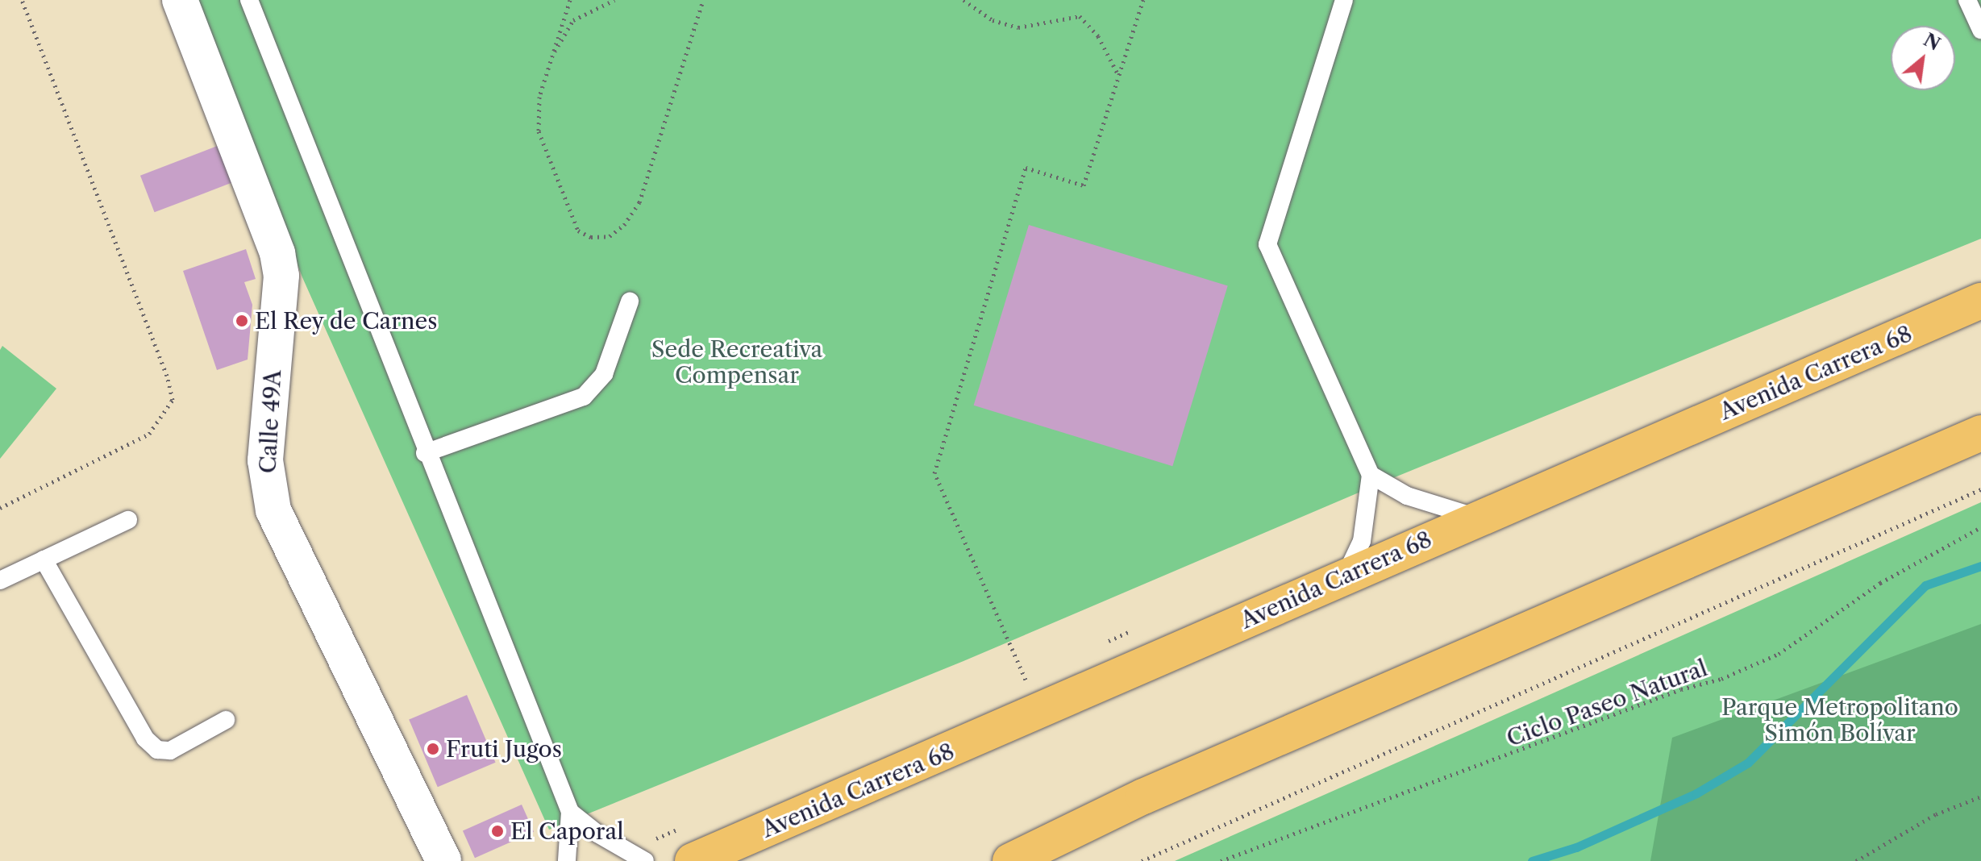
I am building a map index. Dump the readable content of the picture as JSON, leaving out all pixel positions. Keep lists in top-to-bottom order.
{
  "streets": {
    "main road": ["Avenida Carrera 68"],
    "street": ["Calle 49A"],
    "path": ["Ciclo Paseo Natural"]
  },
  "parks": ["Sede Recreativa Compensar", "Parque Metropolitano Simón Bolívar"],
  "places": ["El Rey de Carnes", "Fruti Jugos", "El Caporal"],
  "north": "top right"
}
